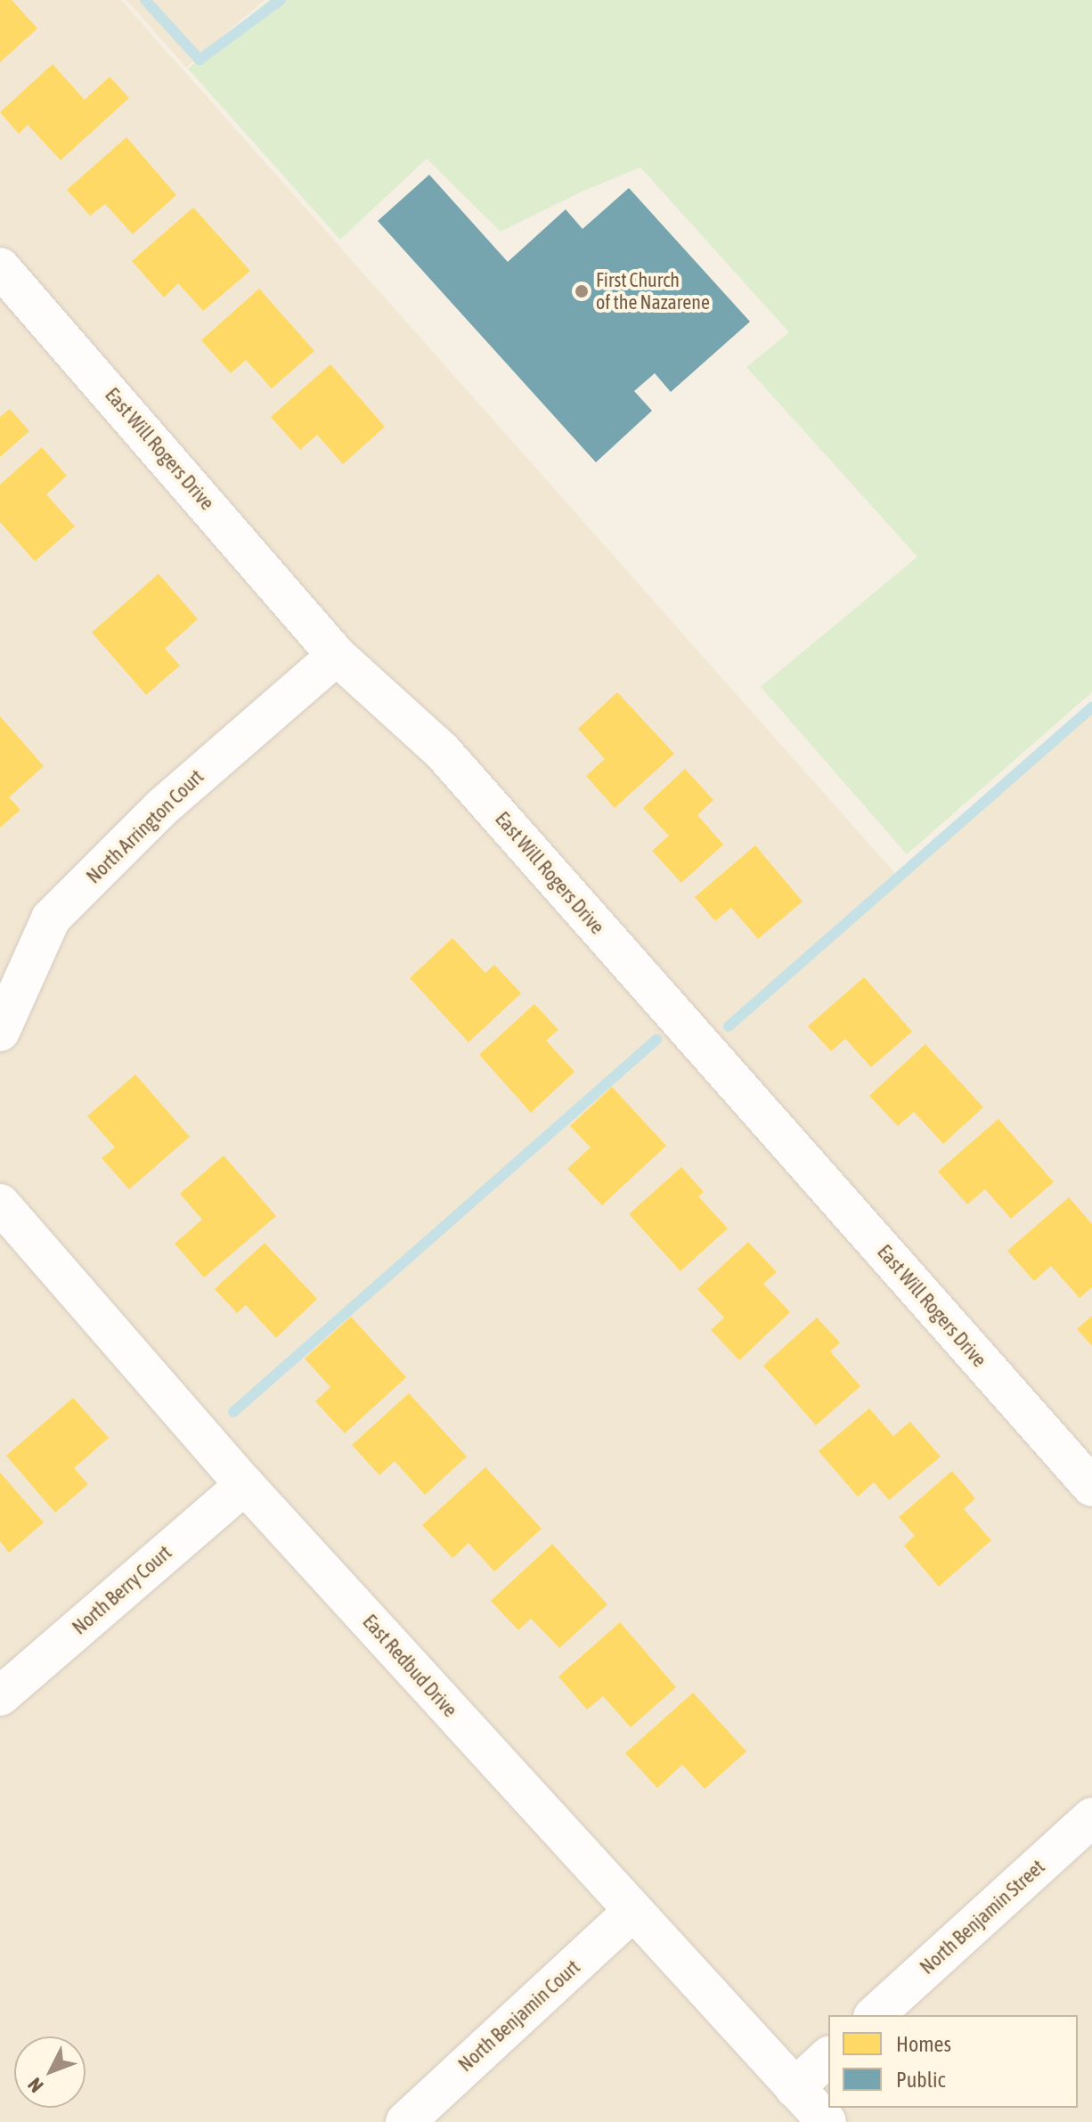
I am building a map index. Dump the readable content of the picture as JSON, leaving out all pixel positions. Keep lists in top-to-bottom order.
{
  "streets": {
    "street": [
      "East Will Rogers Drive",
      "North Arrington Court",
      "North Berry Court",
      "East Redbud Drive",
      "North Benjamin Street",
      "North Benjamin Court"
    ]
  },
  "crossings": [
    ["East Will Rogers Drive", "North Arrington Court"],
    ["North Berry Court", "East Redbud Drive"],
    ["East Redbud Drive", "North Benjamin Court"]
  ],
  "places": ["First Church of the Nazarene"],
  "legend": ["Homes", "Public"],
  "north": "bottom left"
}
